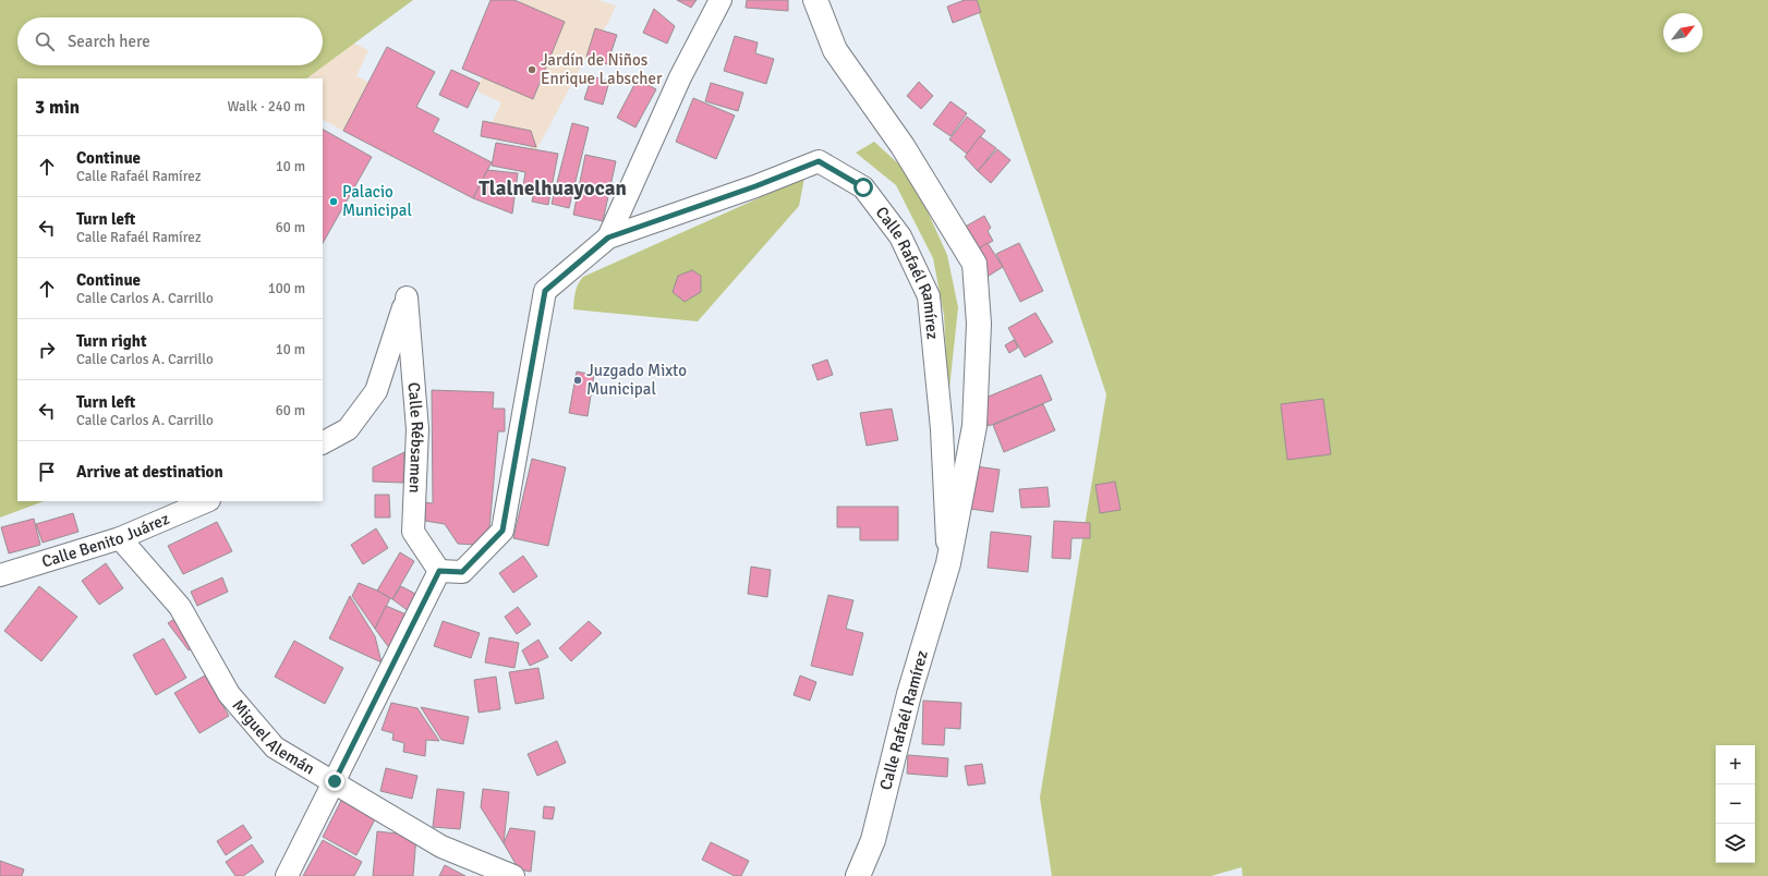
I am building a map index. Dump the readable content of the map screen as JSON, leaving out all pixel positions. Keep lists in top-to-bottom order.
{
  "streets": {
    "main road": ["Calle Rafaél Ramírez"],
    "street": ["Calle Rébsamen", "Calle Benito Juárez", "Miguel Alemán"]
  },
  "crossings": [
    ["Calle Benito Juárez", "Miguel Alemán"]
  ],
  "districts": ["Tlalnelhuayocan"],
  "places": ["Jardín de Niños Enrique Labscher", "Palacio Municipal", "Juzgado Mixto Municipal"],
  "north": "top right",
  "page": {
    "search": "Search here",
    "heading": ["3 min", "Walk · 240 m"],
    "list": [
      ["Continue", "Calle Rafaél Ramírez", "10 m"],
      ["Turn left", "Calle Rafaél Ramírez", "60 m"],
      ["Continue", "Calle Carlos A. Carrillo", "100 m"],
      ["Turn right", "Calle Carlos A. Carrillo", "10 m"],
      ["Turn left", "Calle Carlos A. Carrillo", "60 m"],
      "Arrive at destination"
    ],
    "map_buttons": ["+", "−"]
  }
}
